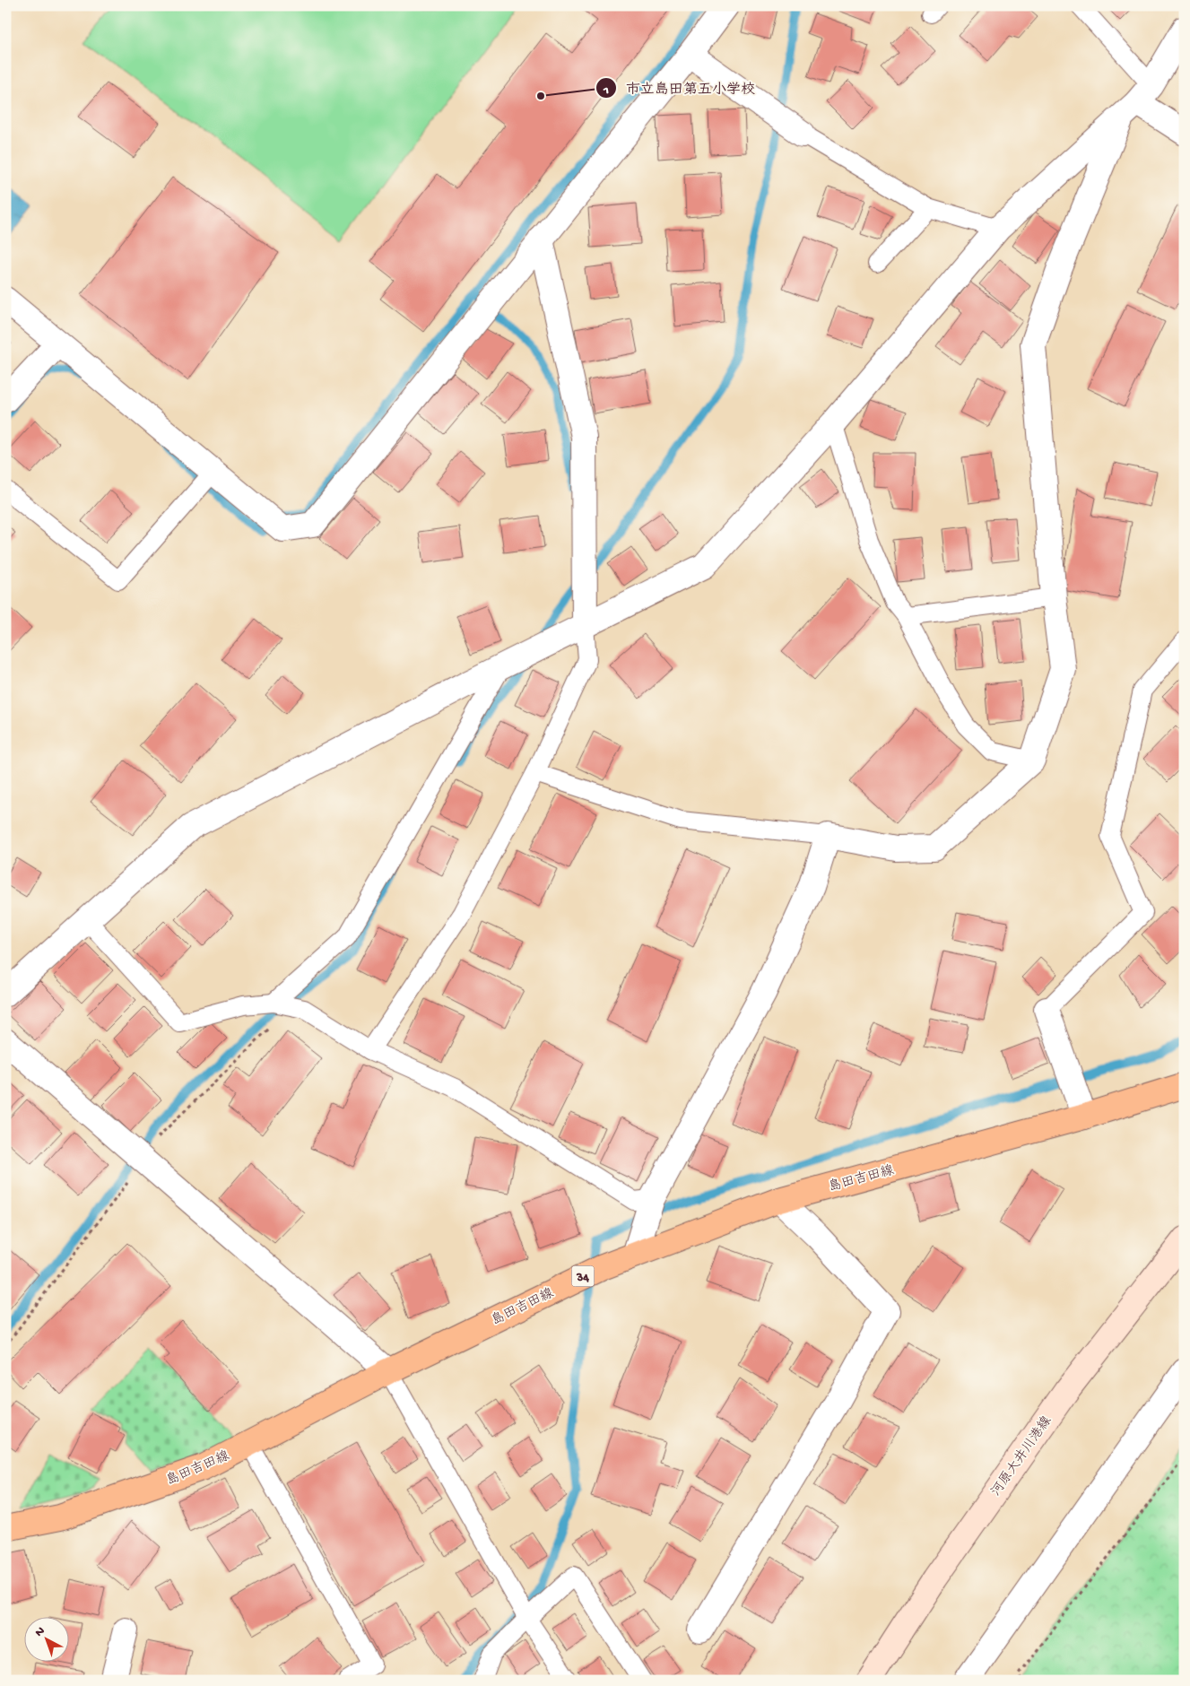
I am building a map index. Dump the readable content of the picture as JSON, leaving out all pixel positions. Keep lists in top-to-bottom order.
{
  "streets": {
    "main road": ["島田吉田線", "34", "河原大井川港線"]
  },
  "places": ["市立島田第五小学校"],
  "north": "top left"
}
